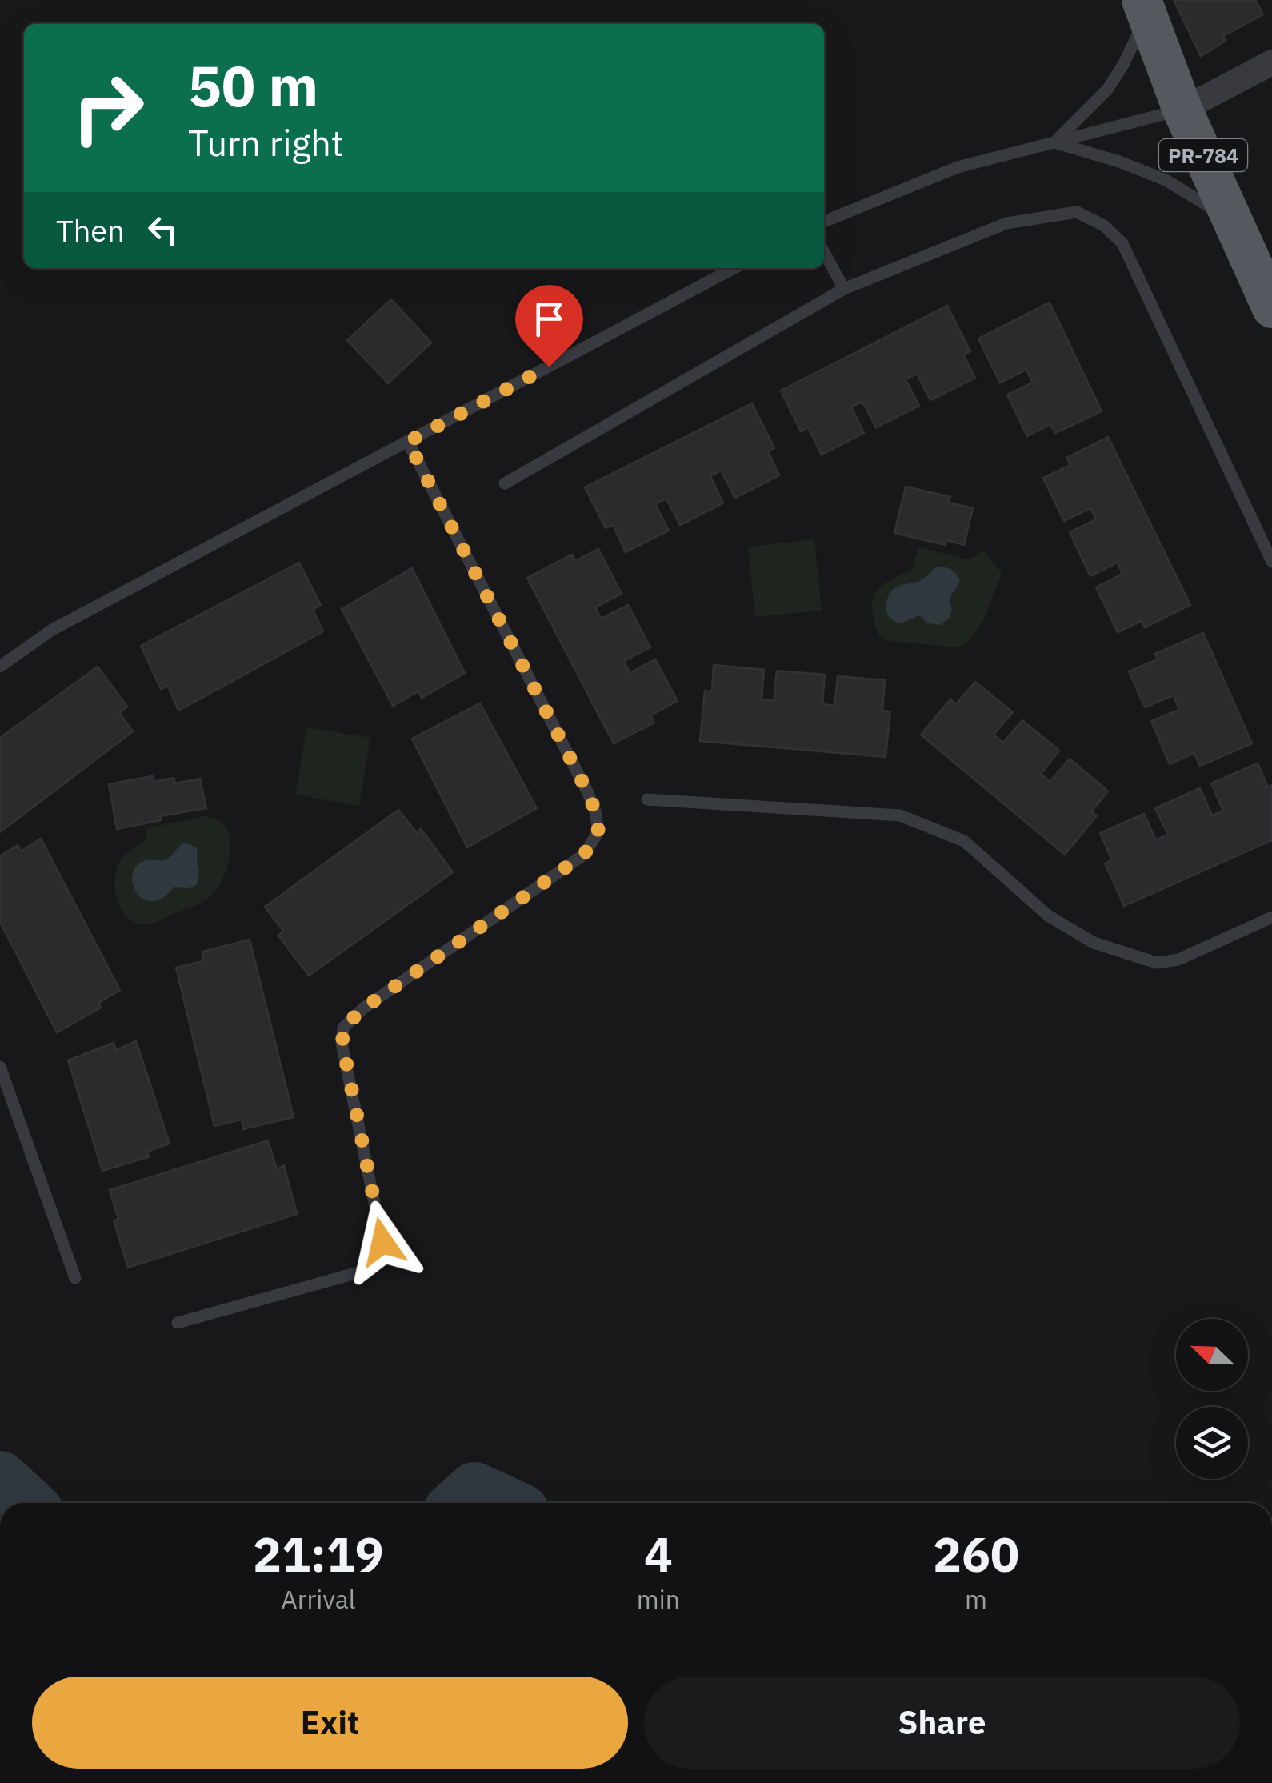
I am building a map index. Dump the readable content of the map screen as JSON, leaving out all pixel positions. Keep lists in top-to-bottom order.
{
  "streets": {
    "main road": ["PR-784"]
  },
  "north": "top left",
  "page": {
    "turn": ["50 m", "Turn right"],
    "then": "Then",
    "eta": [
      "21:19",
      "Arrival",
      "4",
      "min",
      "260",
      "m"
    ],
    "buttons": ["Exit", "Share"]
  }
}
